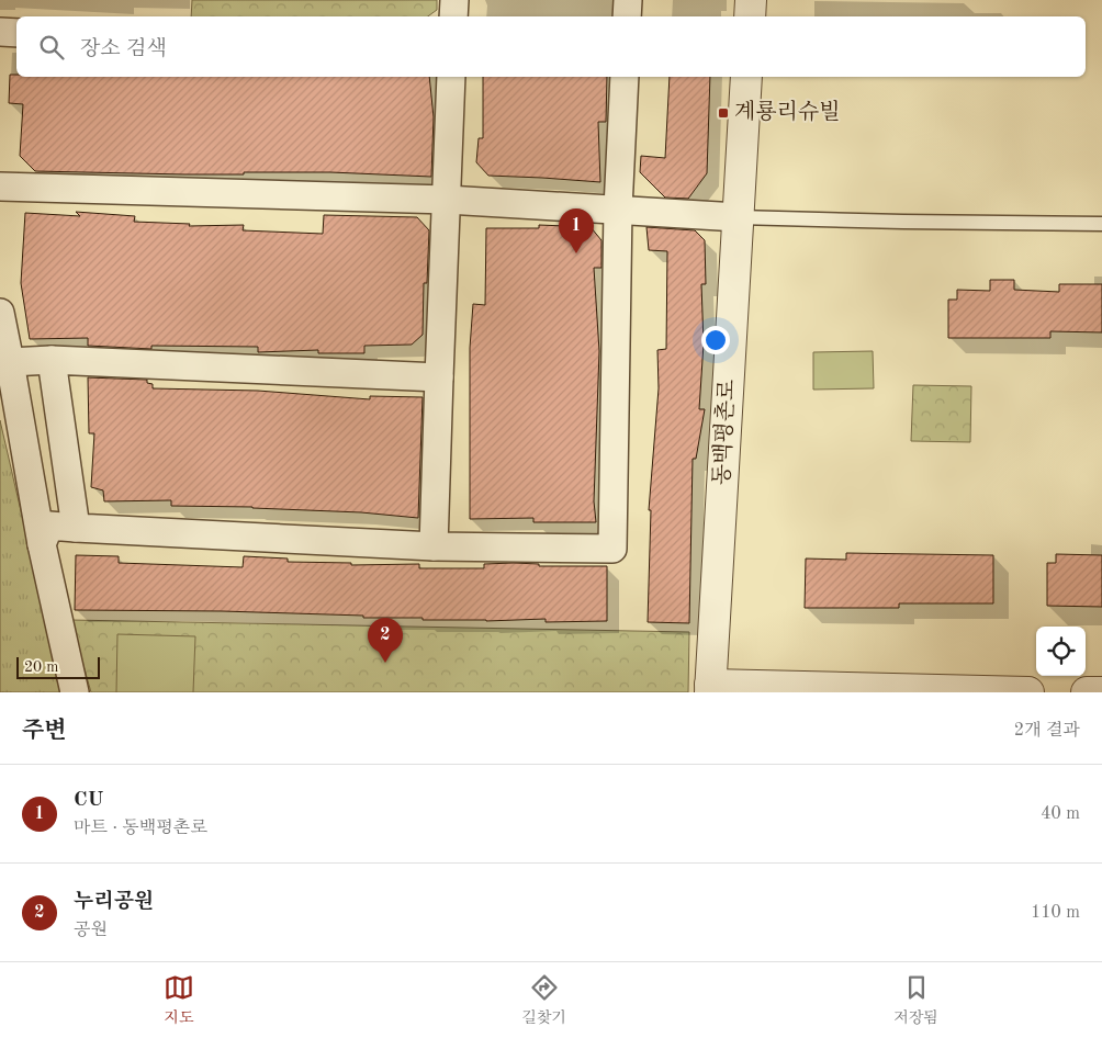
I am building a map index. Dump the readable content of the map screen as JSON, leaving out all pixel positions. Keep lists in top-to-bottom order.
{
  "streets": {
    "street": ["동백평촌로"]
  },
  "places": {
    "transit": ["계룡리슈빌"]
  },
  "scale_bar": "20 m",
  "page": {
    "search": "장소 검색",
    "pins": ["1", "2"],
    "scale": "20 m",
    "heading": ["주변", "2개 결과"],
    "list": [
      {
        "mark": "1",
        "name": "CU",
        "note": "마트 · 동백평촌로",
        "value": "40 m"
      },
      {
        "mark": "2",
        "name": "누리공원",
        "note": "공원",
        "value": "110 m"
      }
    ],
    "nav": ["지도", "길찾기", "저장됨"]
  }
}
